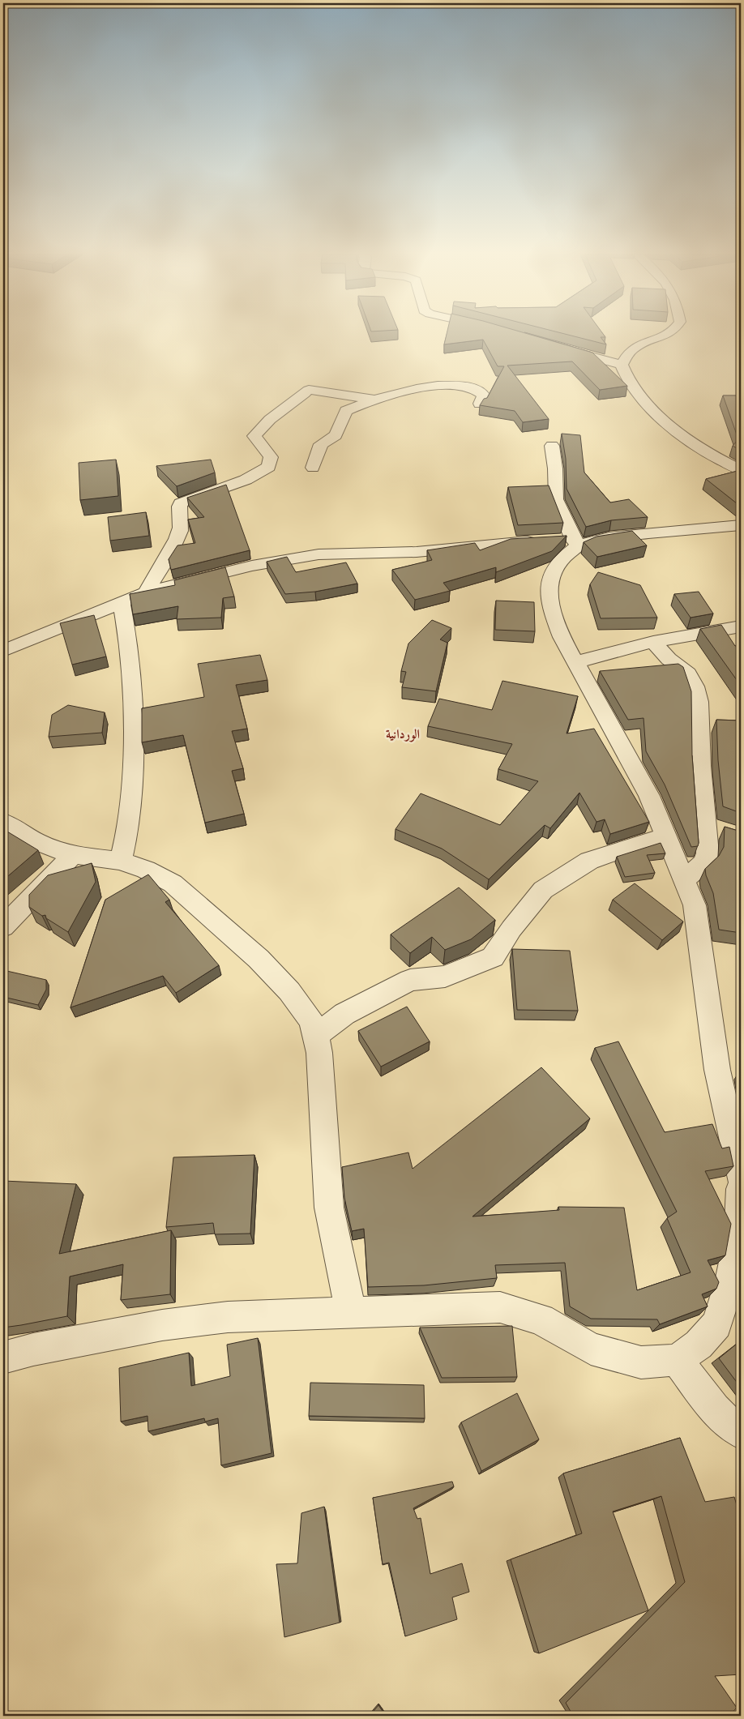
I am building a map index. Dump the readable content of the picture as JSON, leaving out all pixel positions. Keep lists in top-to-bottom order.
{
  "districts": ["الوردانية"]
}
